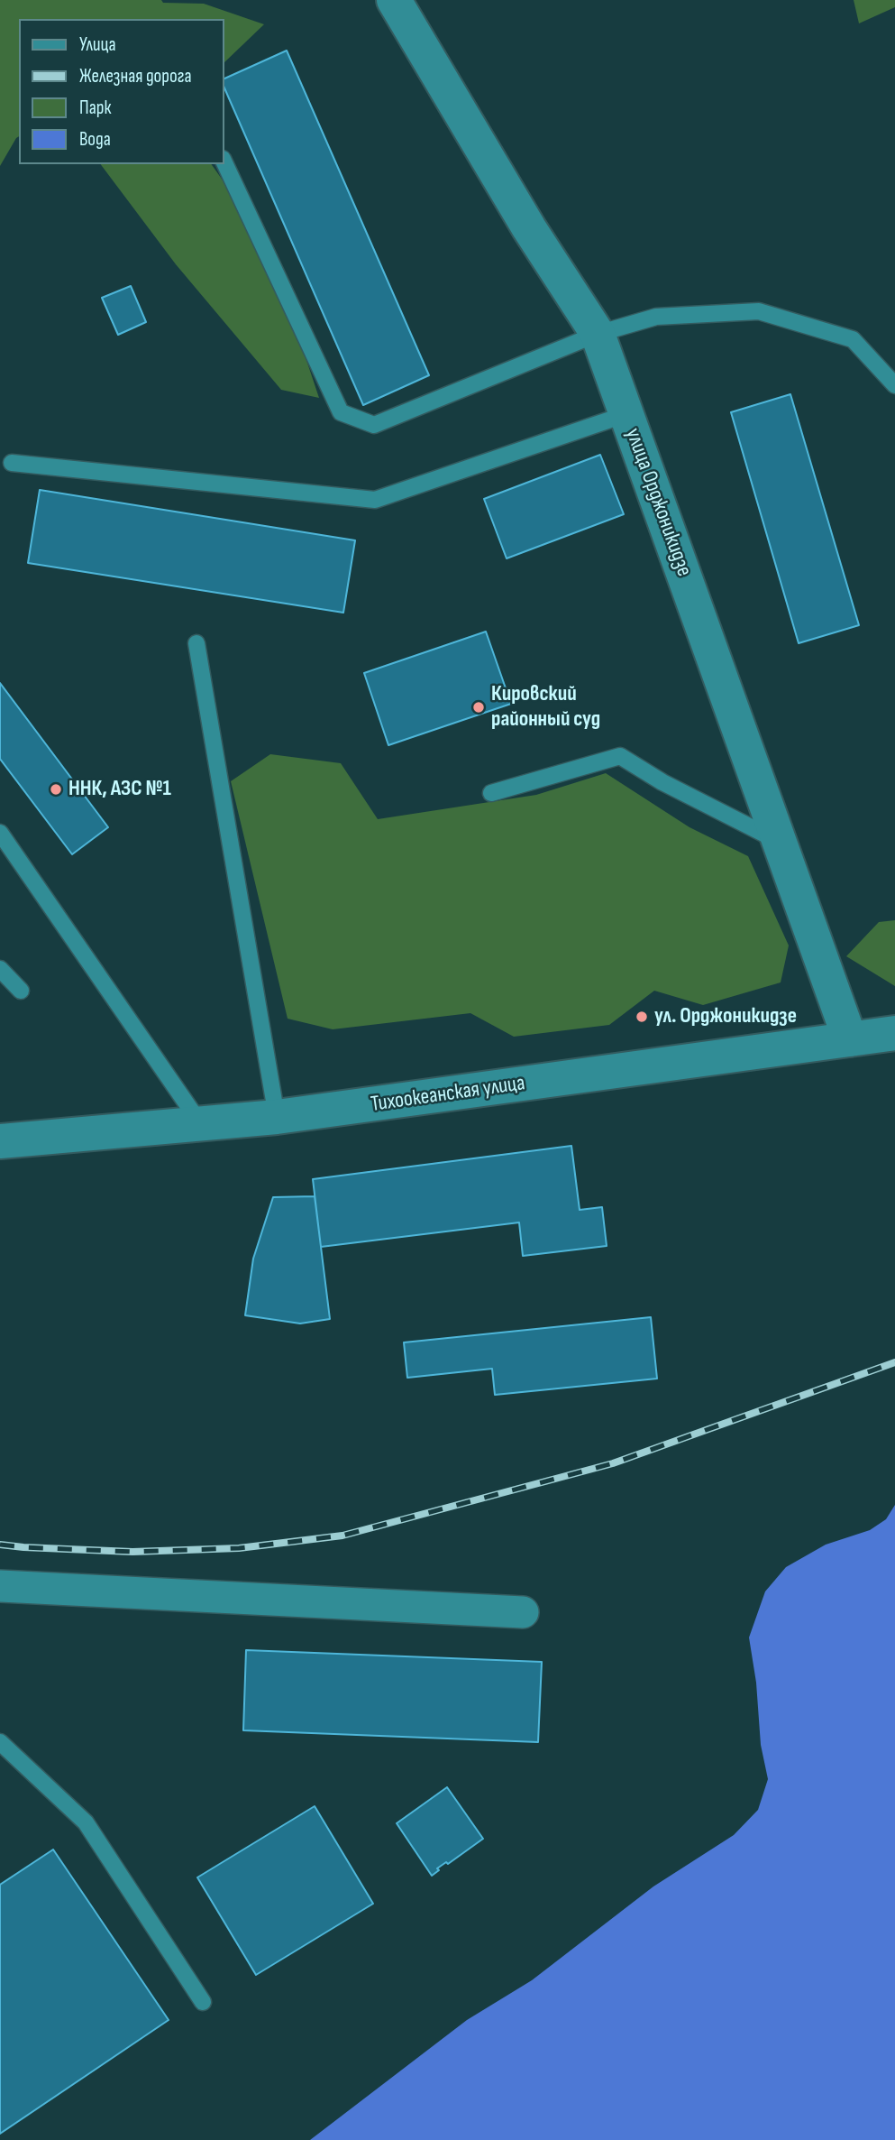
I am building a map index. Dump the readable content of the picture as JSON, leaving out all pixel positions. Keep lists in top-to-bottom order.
{
  "streets": {
    "street": ["улица Орджоникидзе", "Тихоокеанская улица"]
  },
  "crossings": [
    ["улица Орджоникидзе", "Тихоокеанская улица"]
  ],
  "places": ["Кировский районный суд", "ННК, АЗС №1", "ул. Орджоникидзе"],
  "legend": [
    "Улица",
    "Железная дорога",
    "Парк",
    "Вода"
  ]
}
